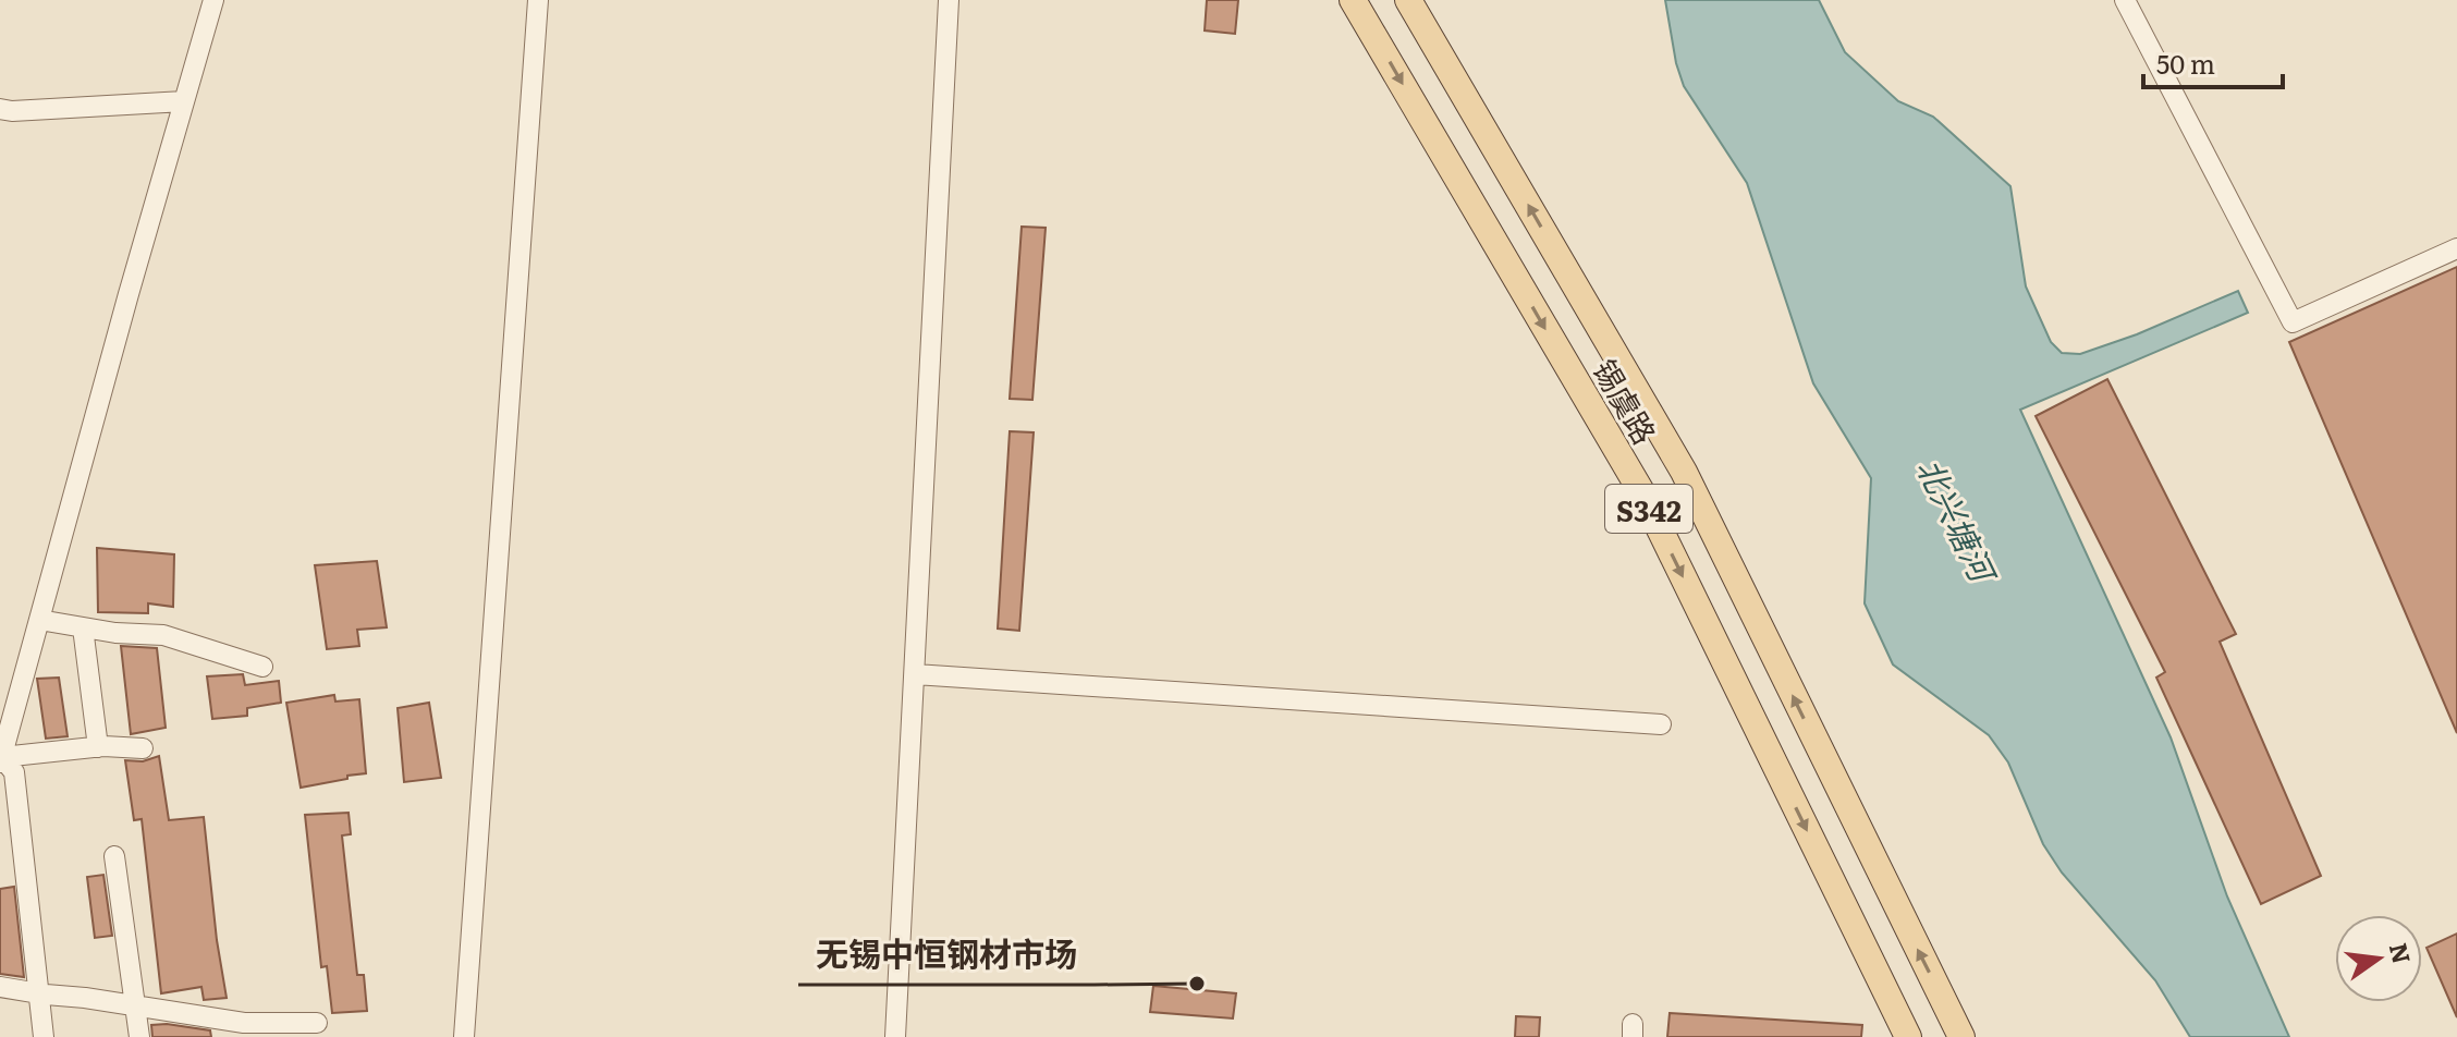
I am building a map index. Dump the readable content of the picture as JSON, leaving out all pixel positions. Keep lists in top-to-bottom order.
{
  "streets": {
    "main road": ["锡虞路", "S342"]
  },
  "water": ["北兴塘河"],
  "places": ["无锡中恒钢材市场"],
  "scale_bar": "50 m",
  "north": "right"
}
